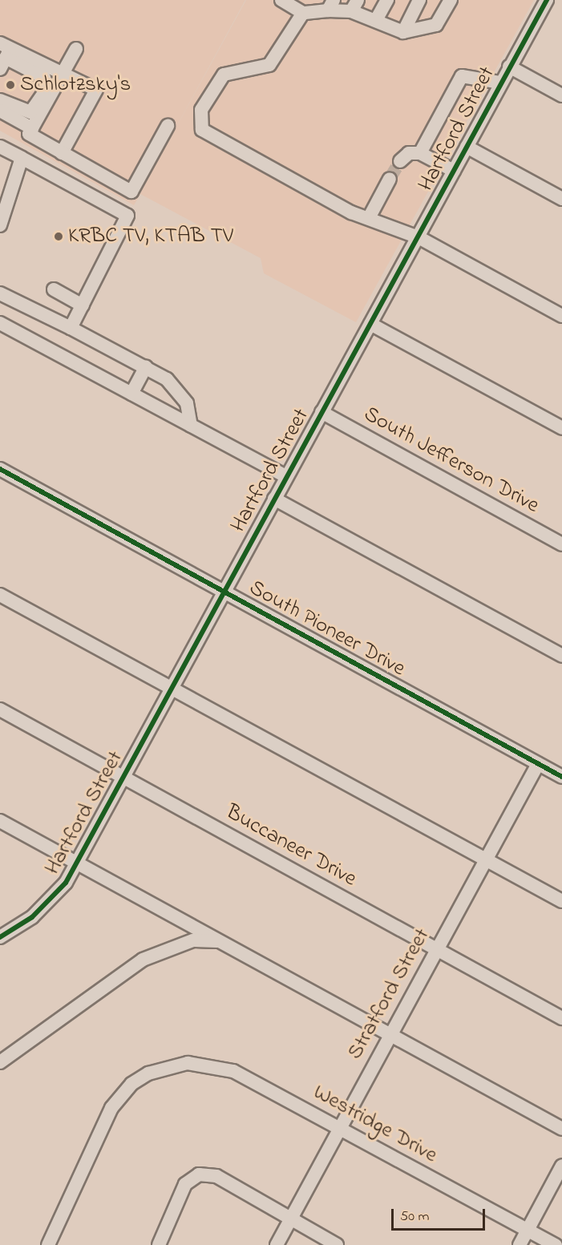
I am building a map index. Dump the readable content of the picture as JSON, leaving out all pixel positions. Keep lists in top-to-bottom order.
{
  "streets": {
    "street": [
      "Hartford Street",
      "South Jefferson Drive",
      "South Pioneer Drive",
      "Buccaneer Drive",
      "Stratford Street",
      "Westridge Drive"
    ]
  },
  "crossings": [
    ["Hartford Street", "South Jefferson Drive"],
    ["Hartford Street", "South Pioneer Drive"],
    ["Hartford Street", "Buccaneer Drive"],
    ["South Pioneer Drive", "Stratford Street"],
    ["Buccaneer Drive", "Stratford Street"],
    ["Stratford Street", "Westridge Drive"]
  ],
  "places": ["Schlotzsky's", "KRBC TV, KTAB TV"],
  "scale_bar": "50 m"
}
